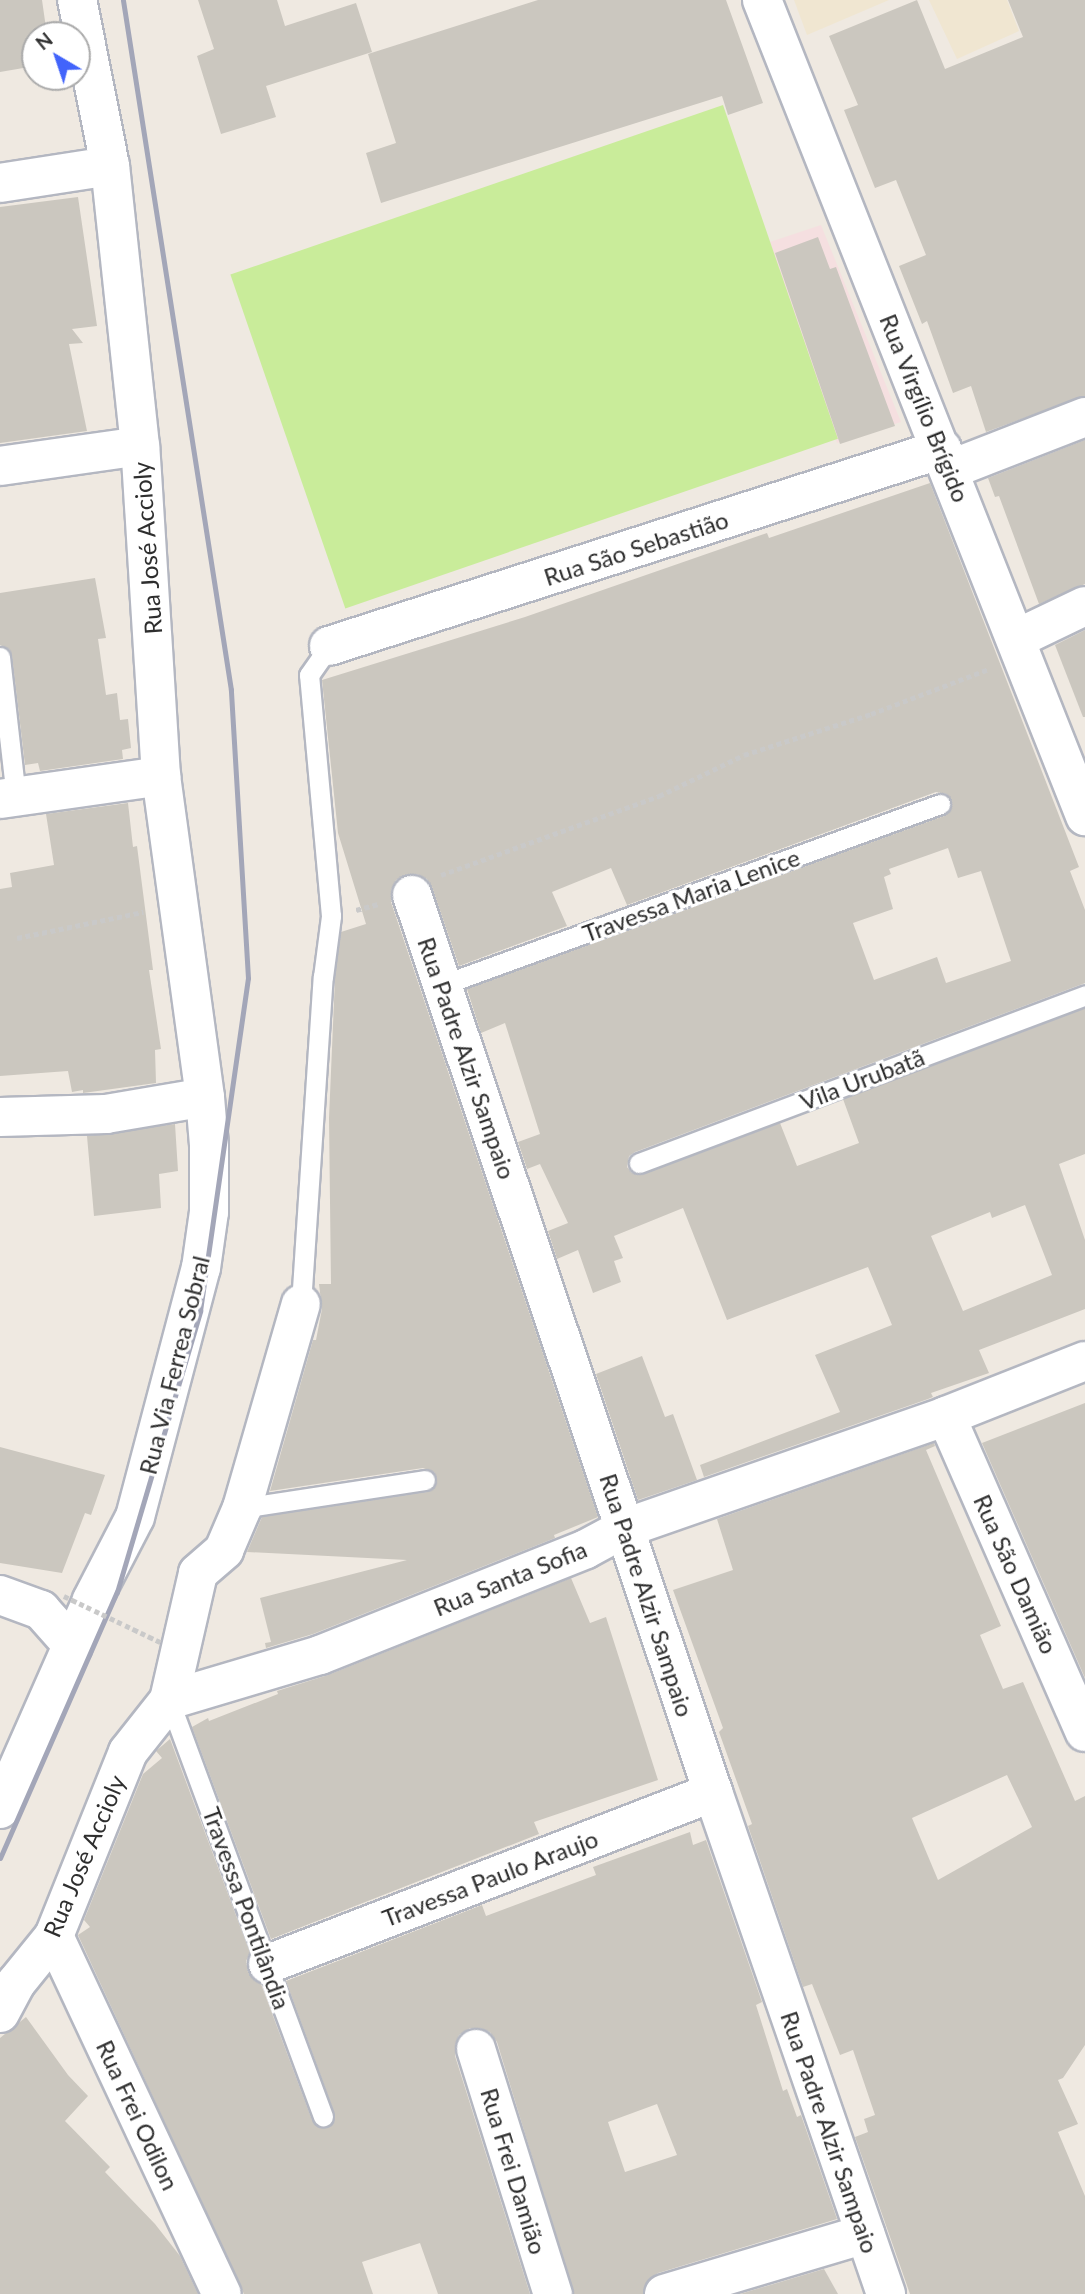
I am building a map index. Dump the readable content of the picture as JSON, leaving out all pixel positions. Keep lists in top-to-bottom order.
{
  "streets": {
    "street": [
      "Rua Virgílio Brígido",
      "Rua José Accioly",
      "Rua São Sebastião",
      "Rua Padre Alzir Sampaio",
      "Rua Via Ferrea Sobral",
      "Rua São Damião",
      "Rua Santa Sofia",
      "Travessa Paulo Araujo",
      "Rua Frei Odilon",
      "Rua Frei Damião"
    ],
    "lane": ["Travessa Maria Lenice", "Vila Urubatã", "Travessa Pontilândia"]
  },
  "crossings": [
    ["Rua Virgílio Brígido", "Rua São Sebastião"],
    ["Rua José Accioly", "Rua Via Ferrea Sobral"],
    ["Rua José Accioly", "Rua Santa Sofia"],
    ["Rua José Accioly", "Travessa Pontilândia"],
    ["Rua José Accioly", "Rua Frei Odilon"],
    ["Travessa Maria Lenice", "Rua Padre Alzir Sampaio"],
    ["Rua Padre Alzir Sampaio", "Rua Santa Sofia"],
    ["Rua Padre Alzir Sampaio", "Travessa Paulo Araujo"],
    ["Rua São Damião", "Rua Santa Sofia"],
    ["Rua Santa Sofia", "Travessa Pontilândia"],
    ["Travessa Paulo Araujo", "Travessa Pontilândia"]
  ],
  "north": "top left"
}
